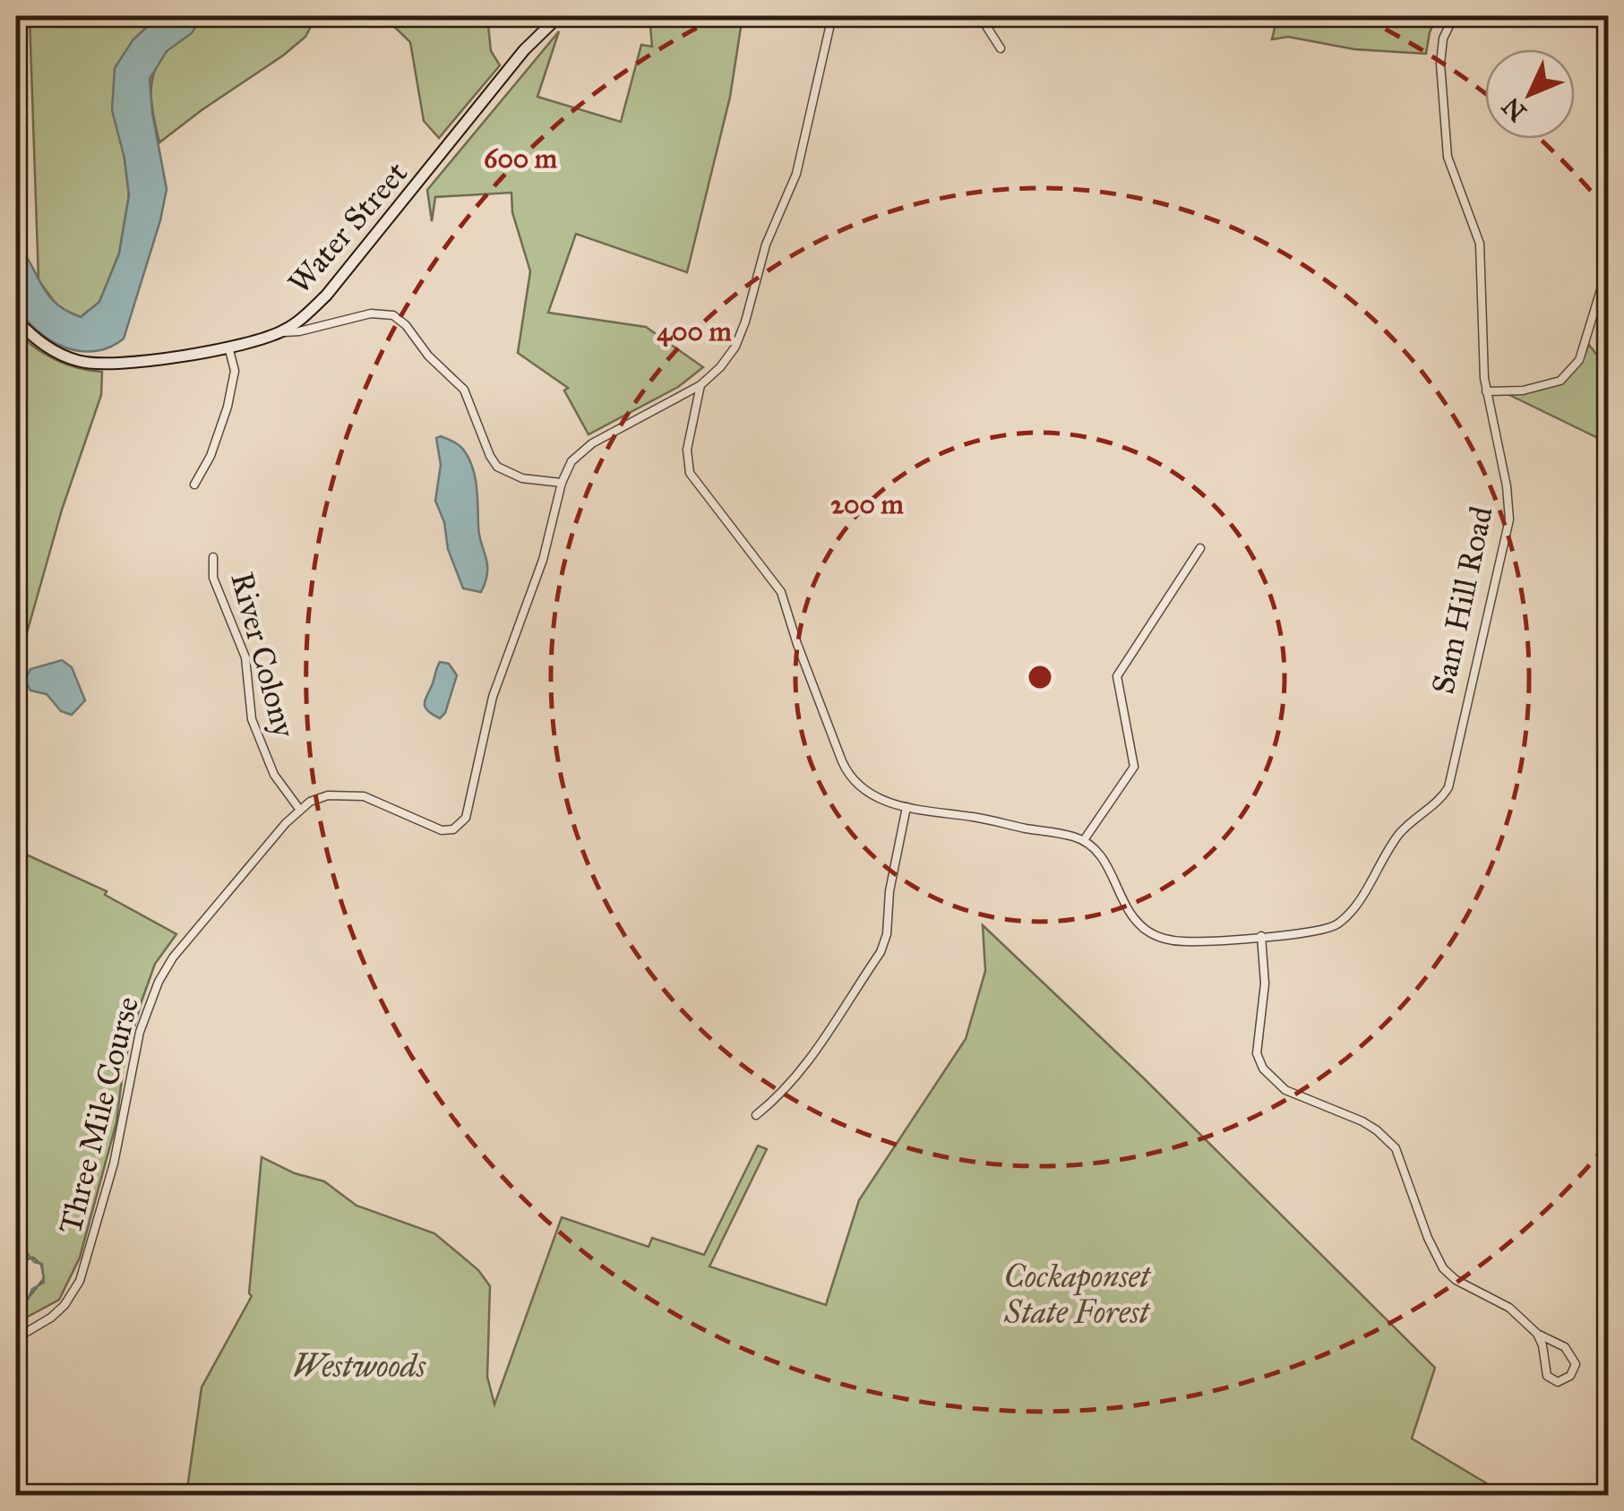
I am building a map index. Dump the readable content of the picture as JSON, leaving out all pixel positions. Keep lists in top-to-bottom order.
{
  "streets": {
    "main road": ["Water Street"],
    "street": ["Sam Hill Road", "River Colony", "Three Mile Course"]
  },
  "crossings": [
    ["River Colony", "Three Mile Course"]
  ],
  "parks": ["Cockaponset State Forest", "Westwoods"],
  "north": "bottom left",
  "rings": ["600 m", "400 m", "200 m"]
}
